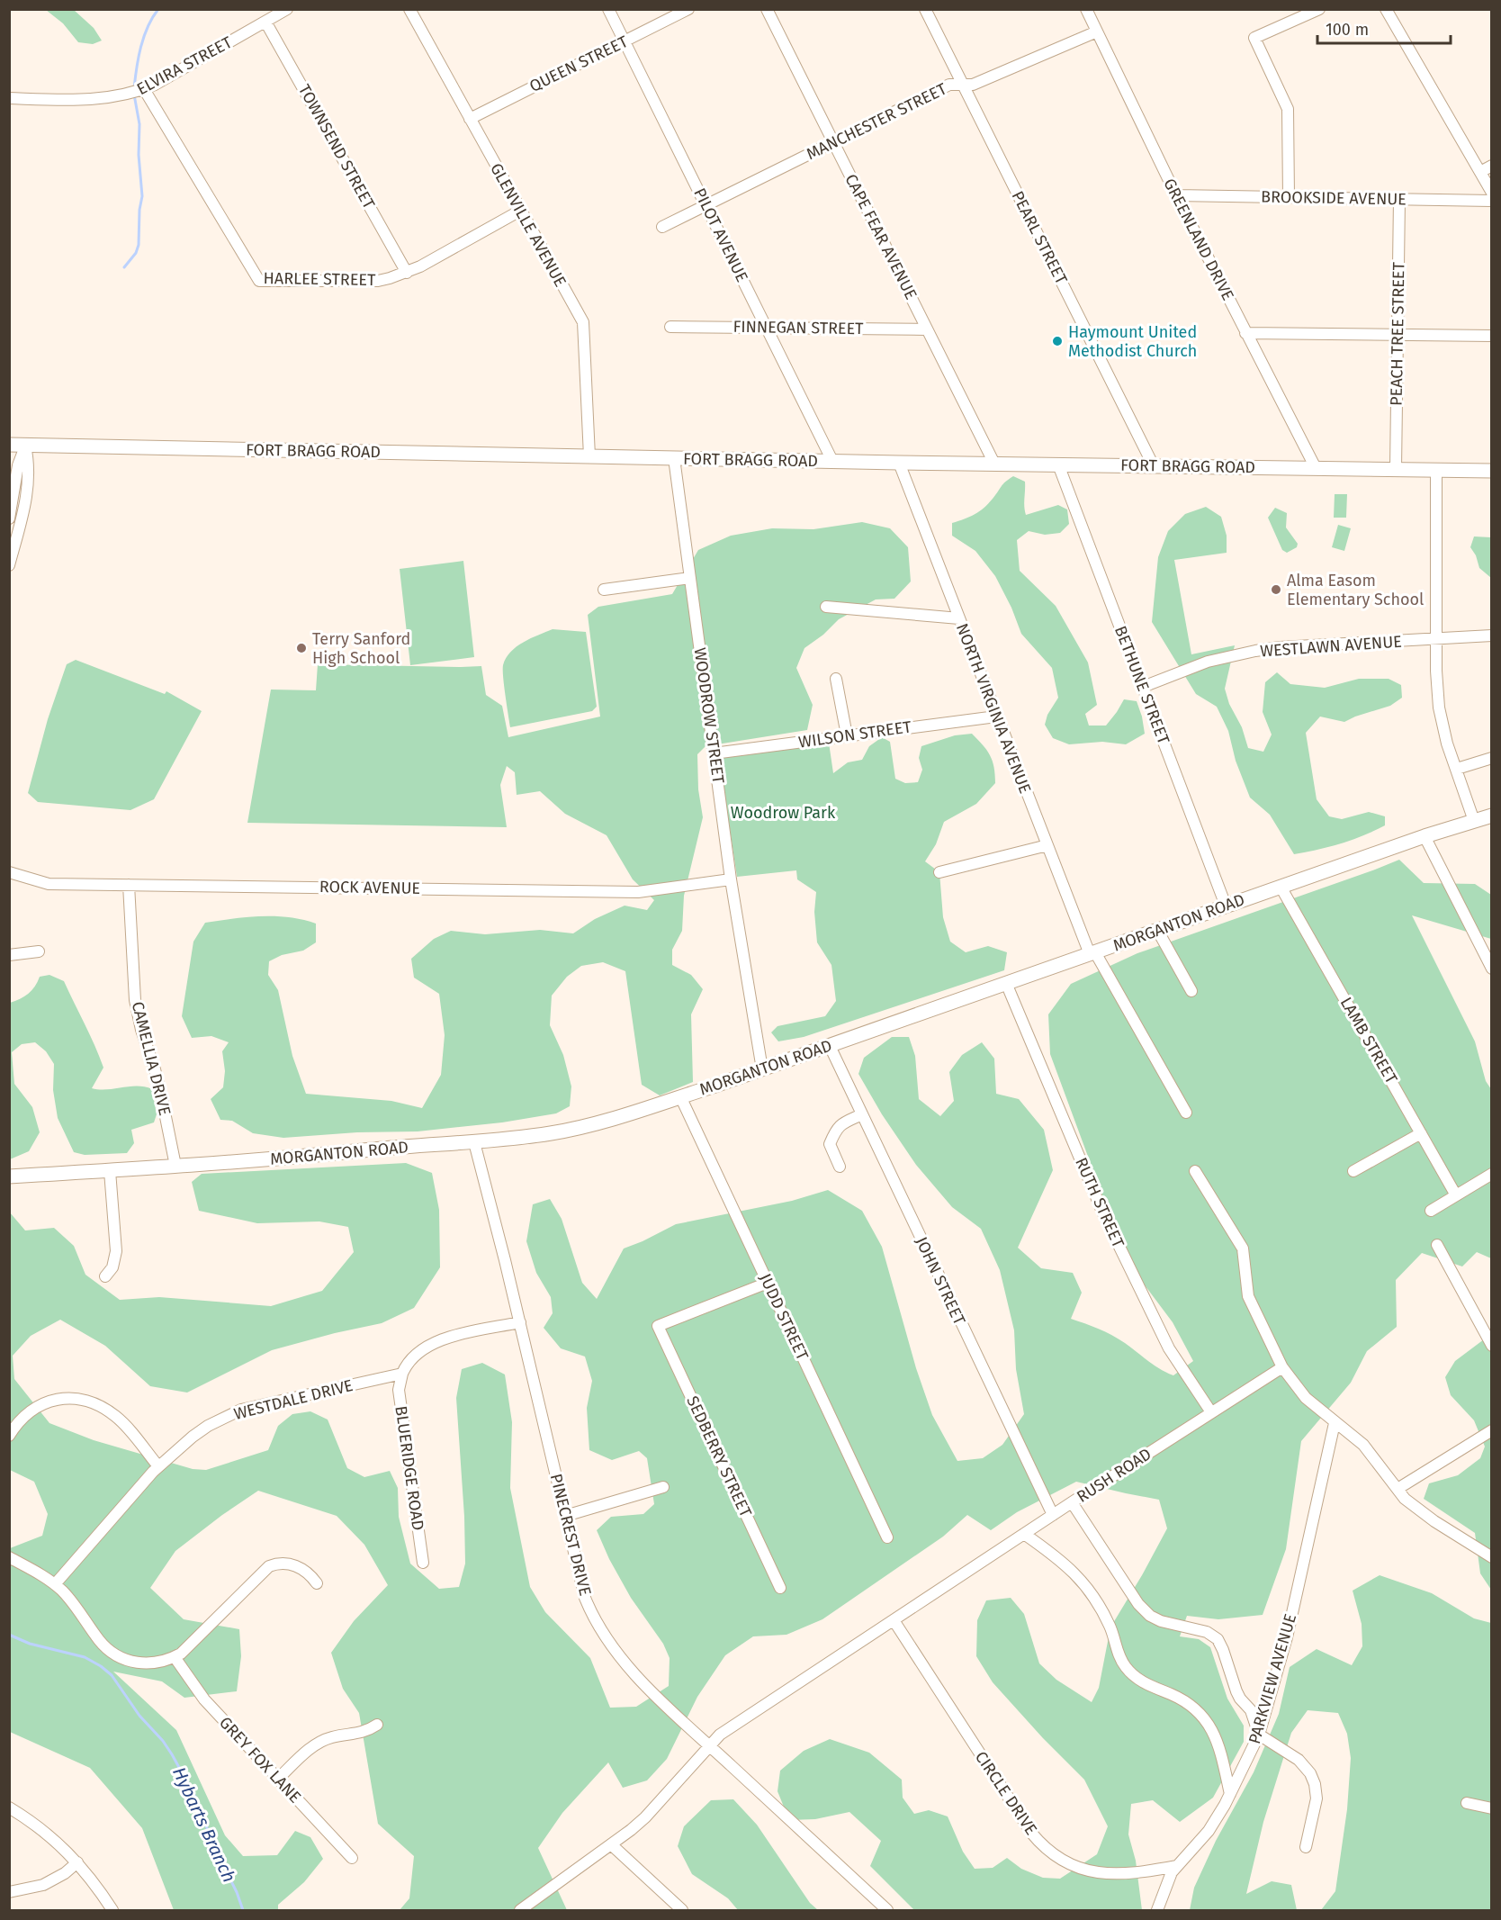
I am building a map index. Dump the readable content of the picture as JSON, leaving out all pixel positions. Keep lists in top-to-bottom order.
{
  "streets": {
    "main road": ["FORT BRAGG ROAD", "MORGANTON ROAD"],
    "street": [
      "QUEEN STREET",
      "ELVIRA STREET",
      "MANCHESTER STREET",
      "TOWNSEND STREET",
      "BROOKSIDE AVENUE",
      "GLENVILLE AVENUE",
      "PILOT AVENUE",
      "CAPE FEAR AVENUE",
      "PEARL STREET",
      "GREENLAND DRIVE",
      "HARLEE STREET",
      "FINNEGAN STREET",
      "PEACH TREE STREET",
      "WESTLAWN AVENUE",
      "BETHUNE STREET",
      "NORTH VIRGINIA AVENUE",
      "WOODROW STREET",
      "WILSON STREET",
      "ROCK AVENUE",
      "LAMB STREET",
      "CAMELLIA DRIVE",
      "RUTH STREET",
      "JOHN STREET",
      "JUDD STREET",
      "WESTDALE DRIVE",
      "SEDBERRY STREET",
      "BLUERIDGE ROAD",
      "RUSH ROAD",
      "PINECREST DRIVE",
      "PARKVIEW AVENUE",
      "GREY FOX LANE",
      "CIRCLE DRIVE"
    ]
  },
  "crossings": [
    ["QUEEN STREET", "GLENVILLE AVENUE"],
    ["QUEEN STREET", "PILOT AVENUE"],
    ["ELVIRA STREET", "TOWNSEND STREET"],
    ["ELVIRA STREET", "HARLEE STREET"],
    ["MANCHESTER STREET", "PILOT AVENUE"],
    ["MANCHESTER STREET", "CAPE FEAR AVENUE"],
    ["MANCHESTER STREET", "PEARL STREET"],
    ["MANCHESTER STREET", "GREENLAND DRIVE"],
    ["TOWNSEND STREET", "HARLEE STREET"],
    ["BROOKSIDE AVENUE", "GREENLAND DRIVE"],
    ["BROOKSIDE AVENUE", "PEACH TREE STREET"],
    ["GLENVILLE AVENUE", "HARLEE STREET"],
    ["GLENVILLE AVENUE", "FORT BRAGG ROAD"],
    ["PILOT AVENUE", "FINNEGAN STREET"],
    ["PILOT AVENUE", "FORT BRAGG ROAD"],
    ["CAPE FEAR AVENUE", "FINNEGAN STREET"],
    ["CAPE FEAR AVENUE", "FORT BRAGG ROAD"],
    ["PEARL STREET", "FORT BRAGG ROAD"],
    ["GREENLAND DRIVE", "FORT BRAGG ROAD"],
    ["PEACH TREE STREET", "FORT BRAGG ROAD"],
    ["FORT BRAGG ROAD", "BETHUNE STREET"],
    ["FORT BRAGG ROAD", "NORTH VIRGINIA AVENUE"],
    ["FORT BRAGG ROAD", "WOODROW STREET"],
    ["WESTLAWN AVENUE", "BETHUNE STREET"],
    ["BETHUNE STREET", "MORGANTON ROAD"],
    ["NORTH VIRGINIA AVENUE", "WILSON STREET"],
    ["NORTH VIRGINIA AVENUE", "MORGANTON ROAD"],
    ["WOODROW STREET", "WILSON STREET"],
    ["WOODROW STREET", "ROCK AVENUE"],
    ["WOODROW STREET", "MORGANTON ROAD"],
    ["ROCK AVENUE", "CAMELLIA DRIVE"],
    ["MORGANTON ROAD", "LAMB STREET"],
    ["MORGANTON ROAD", "CAMELLIA DRIVE"],
    ["MORGANTON ROAD", "RUTH STREET"],
    ["MORGANTON ROAD", "JOHN STREET"],
    ["MORGANTON ROAD", "JUDD STREET"],
    ["MORGANTON ROAD", "PINECREST DRIVE"],
    ["RUTH STREET", "RUSH ROAD"],
    ["JOHN STREET", "RUSH ROAD"],
    ["JUDD STREET", "SEDBERRY STREET"],
    ["WESTDALE DRIVE", "BLUERIDGE ROAD"],
    ["RUSH ROAD", "PINECREST DRIVE"],
    ["RUSH ROAD", "CIRCLE DRIVE"],
    ["PARKVIEW AVENUE", "CIRCLE DRIVE"]
  ],
  "water": ["Hybarts Branch"],
  "parks": ["Woodrow Park"],
  "places": ["Haymount United Methodist Church", "Alma Easom Elementary School", "Terry Sanford High School"],
  "scale_bar": "100 m"
}
